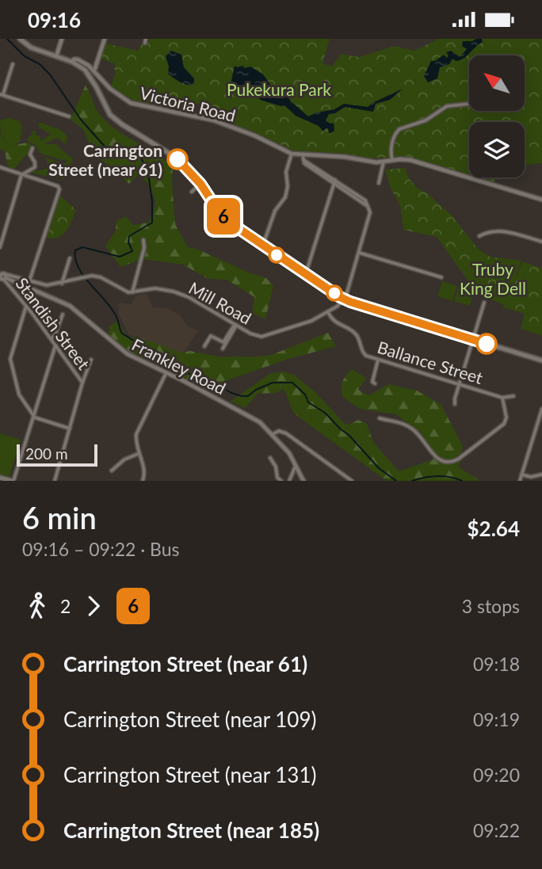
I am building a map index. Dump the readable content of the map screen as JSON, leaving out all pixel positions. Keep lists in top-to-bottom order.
{
  "streets": {
    "street": [
      "Victoria Road",
      "Mill Road",
      "Standish Street",
      "Ballance Street",
      "Frankley Road"
    ]
  },
  "crossings": [
    ["Mill Road", "Ballance Street"],
    ["Standish Street", "Frankley Road"]
  ],
  "parks": ["Pukekura Park", "Truby King Dell"],
  "places": ["Carrington Street (near 61)"],
  "lines": ["bus line 6"],
  "scale_bar": "200 m",
  "north": "top left",
  "page": {
    "status": "09:16",
    "on_map": "6",
    "scale": "200 m",
    "heading": ["6 min", "09:16 – 09:22 · Bus", "$2.64"],
    "legs": ["2", "6", "3 stops"],
    "list": [
      {
        "name": "Carrington Street (near 61)",
        "value": "09:18"
      },
      {
        "name": "Carrington Street (near 109)",
        "value": "09:19"
      },
      {
        "name": "Carrington Street (near 131)",
        "value": "09:20"
      },
      {
        "name": "Carrington Street (near 185)",
        "value": "09:22"
      }
    ]
  }
}
